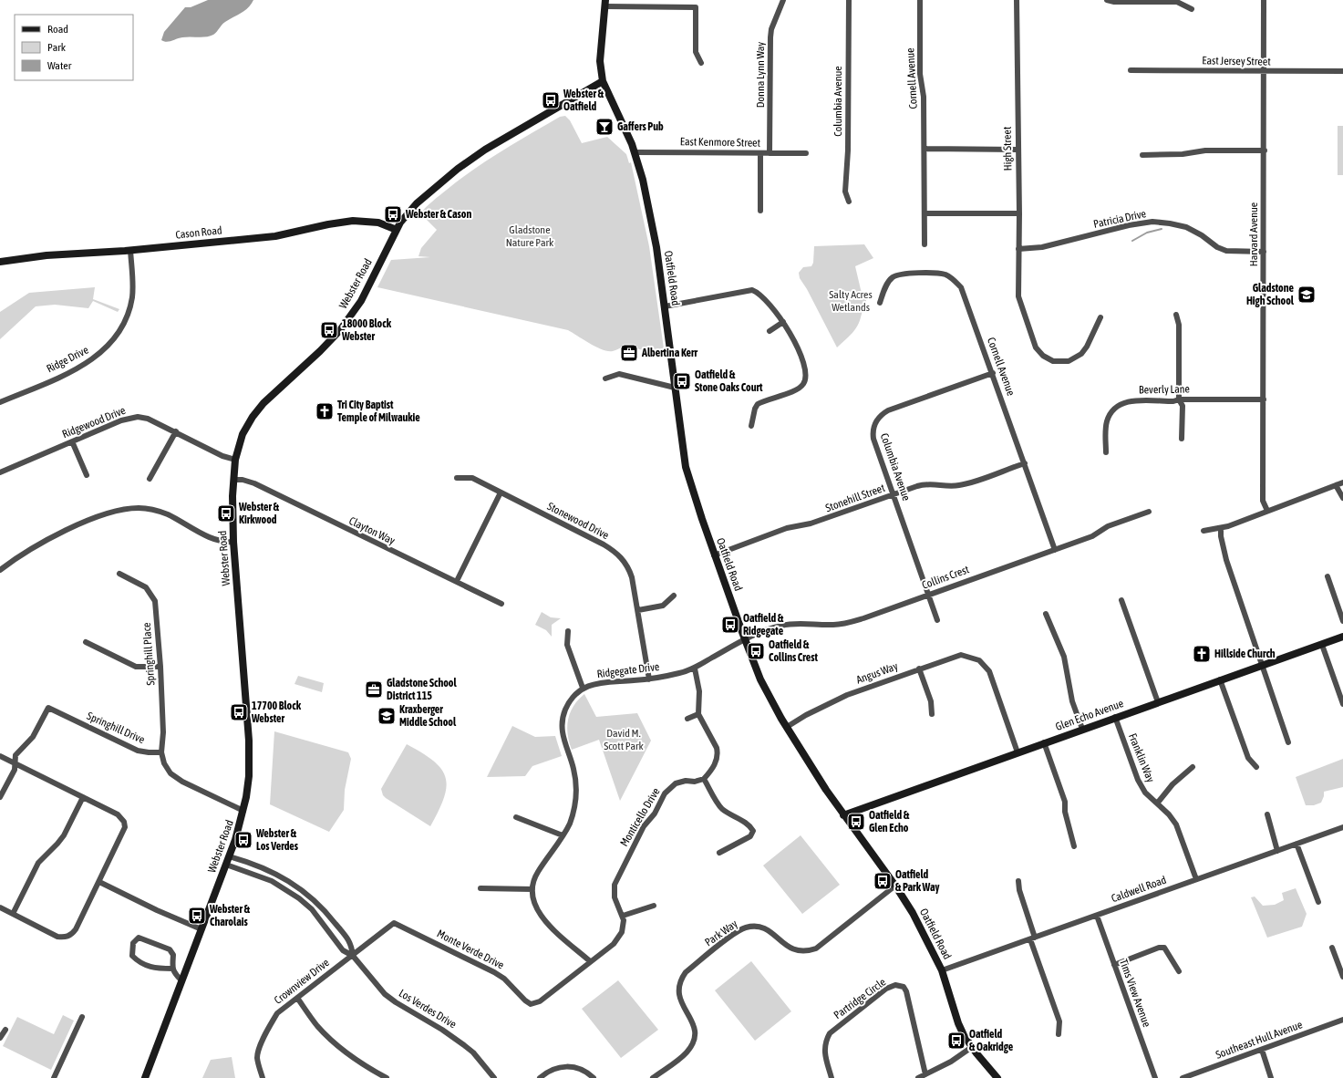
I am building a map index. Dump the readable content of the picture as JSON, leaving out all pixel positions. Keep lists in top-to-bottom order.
{
  "streets": {
    "street": [
      "East Jersey Street",
      "Donna Lynn Way",
      "Cornell Avenue",
      "Columbia Avenue",
      "East Kenmore Street",
      "High Street",
      "Patricia Drive",
      "Cason Road",
      "Harvard Avenue",
      "Oatfield Road",
      "Webster Road",
      "Ridge Drive",
      "Beverly Lane",
      "Ridgewood Drive",
      "Stonehill Street",
      "Stonewood Drive",
      "Clayton Way",
      "Collins Crest",
      "Springhill Place",
      "Ridgegate Drive",
      "Angus Way",
      "Glen Echo Avenue",
      "Springhill Drive",
      "Franklin Way",
      "Monticello Drive",
      "Caldwell Road",
      "Park Way",
      "Monte Verde Drive",
      "Crownview Drive",
      "Tims View Avenue",
      "Partridge Circle",
      "Los Verdes Drive",
      "Southeast Hull Avenue"
    ]
  },
  "crossings": [
    ["East Jersey Street", "Harvard Avenue"],
    ["Donna Lynn Way", "East Kenmore Street"],
    ["Cornell Avenue", "Columbia Avenue"],
    ["Cornell Avenue", "Stonehill Street"],
    ["Cornell Avenue", "Collins Crest"],
    ["Columbia Avenue", "Stonehill Street"],
    ["Columbia Avenue", "Collins Crest"],
    ["East Kenmore Street", "Oatfield Road"],
    ["High Street", "Patricia Drive"],
    ["Patricia Drive", "Harvard Avenue"],
    ["Cason Road", "Webster Road"],
    ["Cason Road", "Ridge Drive"],
    ["Harvard Avenue", "Beverly Lane"],
    ["Oatfield Road", "Webster Road"],
    ["Oatfield Road", "Stonehill Street"],
    ["Oatfield Road", "Collins Crest"],
    ["Oatfield Road", "Ridgegate Drive"],
    ["Oatfield Road", "Angus Way"],
    ["Oatfield Road", "Glen Echo Avenue"],
    ["Oatfield Road", "Caldwell Road"],
    ["Oatfield Road", "Park Way"],
    ["Webster Road", "Ridgewood Drive"],
    ["Webster Road", "Clayton Way"],
    ["Webster Road", "Los Verdes Drive"],
    ["Stonewood Drive", "Ridgegate Drive"],
    ["Collins Crest", "Ridgegate Drive"],
    ["Springhill Place", "Springhill Drive"],
    ["Angus Way", "Glen Echo Avenue"],
    ["Glen Echo Avenue", "Franklin Way"],
    ["Franklin Way", "Caldwell Road"],
    ["Caldwell Road", "Tims View Avenue"],
    ["Monte Verde Drive", "Crownview Drive"],
    ["Crownview Drive", "Los Verdes Drive"]
  ],
  "parks": ["Gladstone Nature Park", "Salty Acres Wetlands", "David M. Scott Park"],
  "places": {
    "bus stop": [
      "Webster & Oatfield",
      "Webster & Cason",
      "18000 Block Webster",
      "Oatfield & Stone Oaks Court",
      "Webster & Kirkwood",
      "Oatfield & Ridgegate",
      "Oatfield & Collins Crest",
      "17700 Block Webster",
      "Oatfield & Glen Echo",
      "Webster & Los Verdes",
      "Oatfield & Park Way",
      "Webster & Charolais",
      "Oatfield & Oakridge"
    ],
    "bar": ["Gaffers Pub"],
    "school or university": ["Gladstone High School", "Kraxberger Middle School"],
    "office": ["Albertina Kerr", "Gladstone School District 115"],
    "church": ["Tri City Baptist Temple of Milwaukie", "Hillside Church"]
  },
  "legend": ["Road", "Park", "Water"]
}
